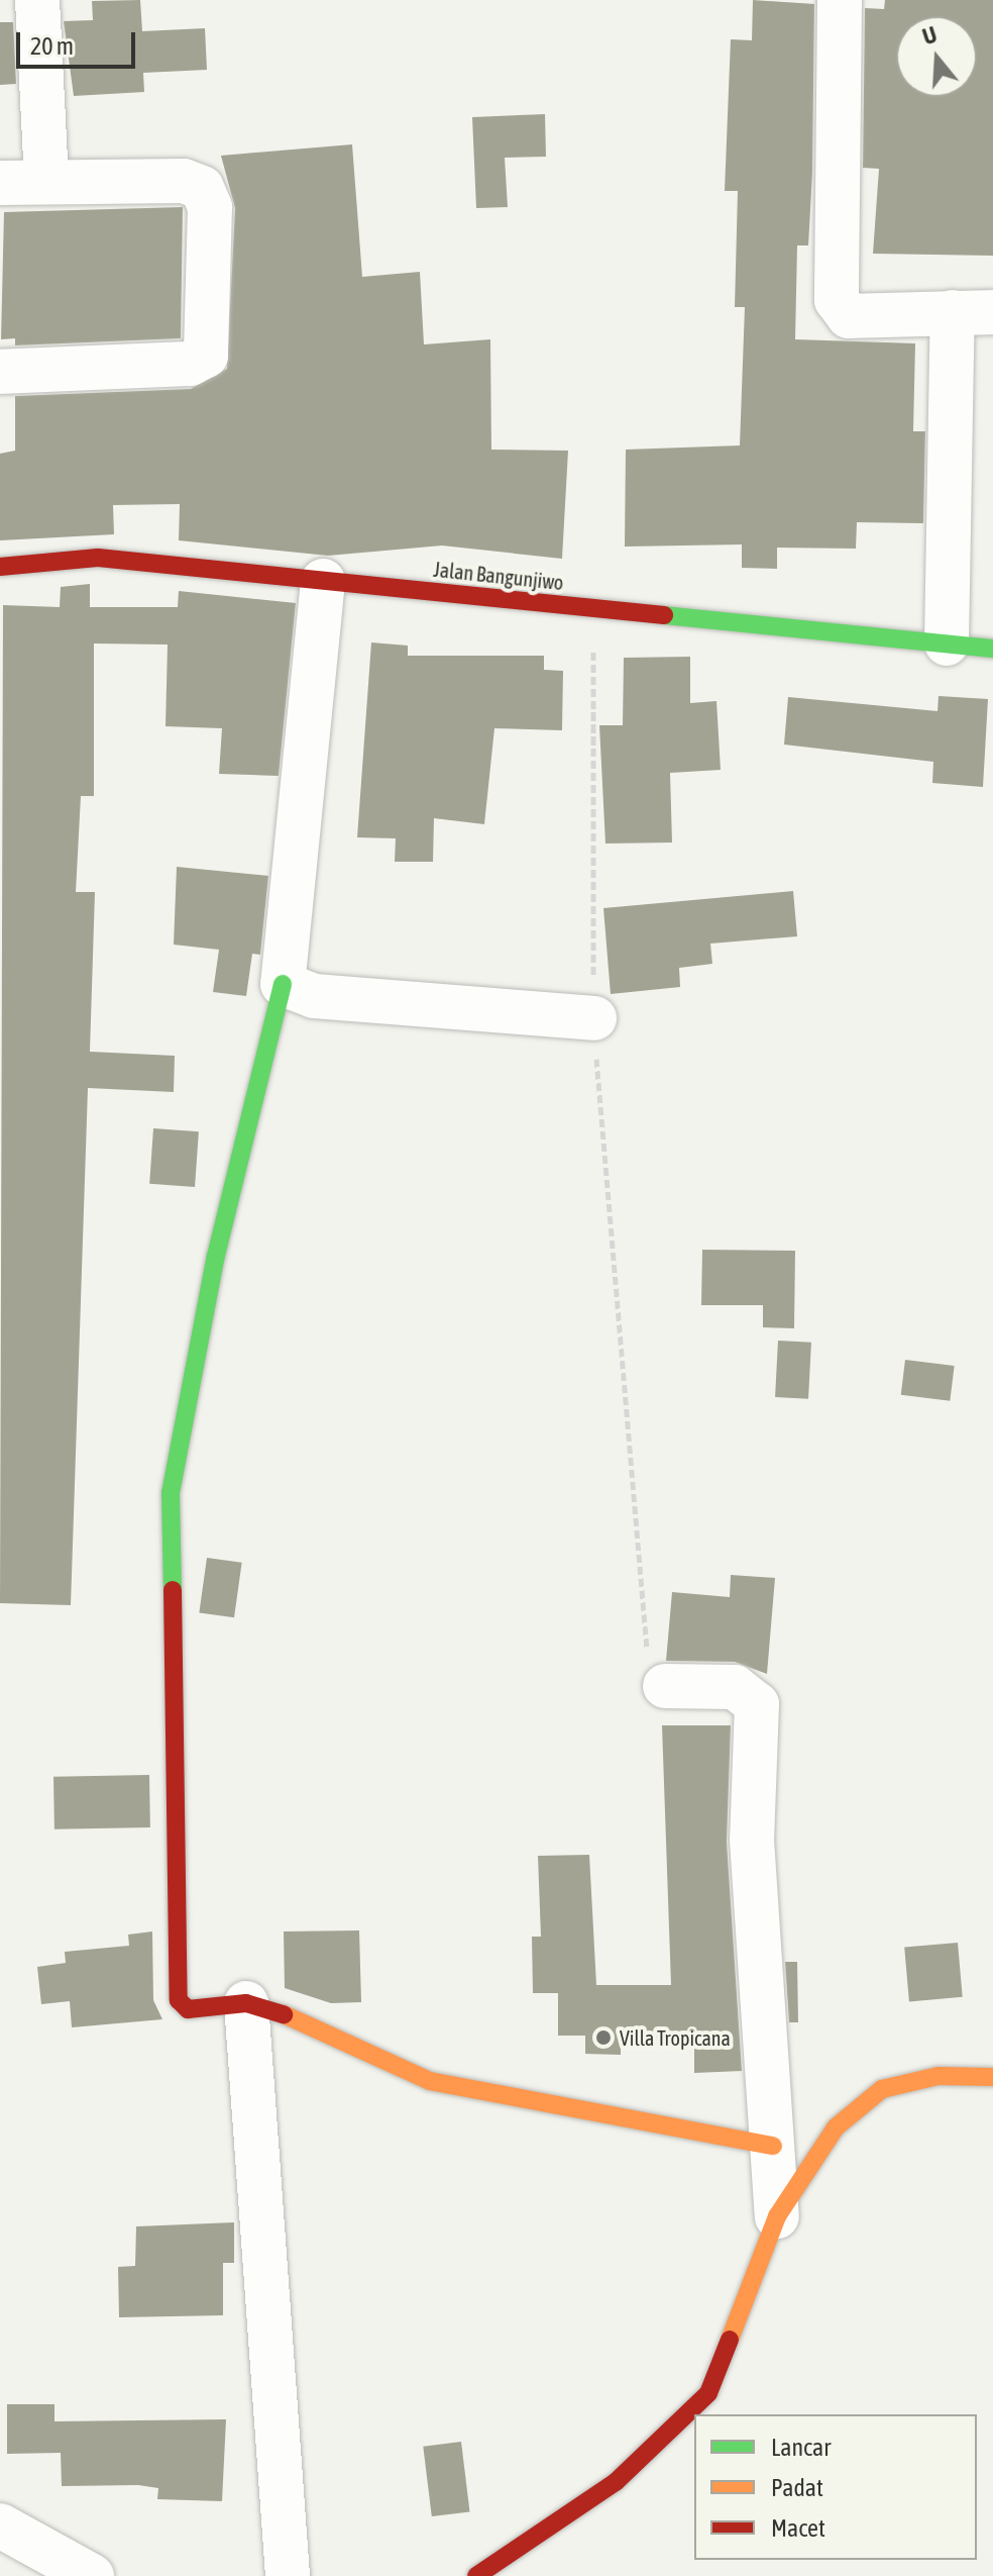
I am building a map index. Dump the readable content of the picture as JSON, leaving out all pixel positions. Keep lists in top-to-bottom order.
{
  "streets": {
    "street": ["Jalan Bangunjiwo"]
  },
  "places": ["Villa Tropicana"],
  "legend": ["Lancar", "Padat", "Macet"],
  "scale_bar": "20 m",
  "north": "top"
}
